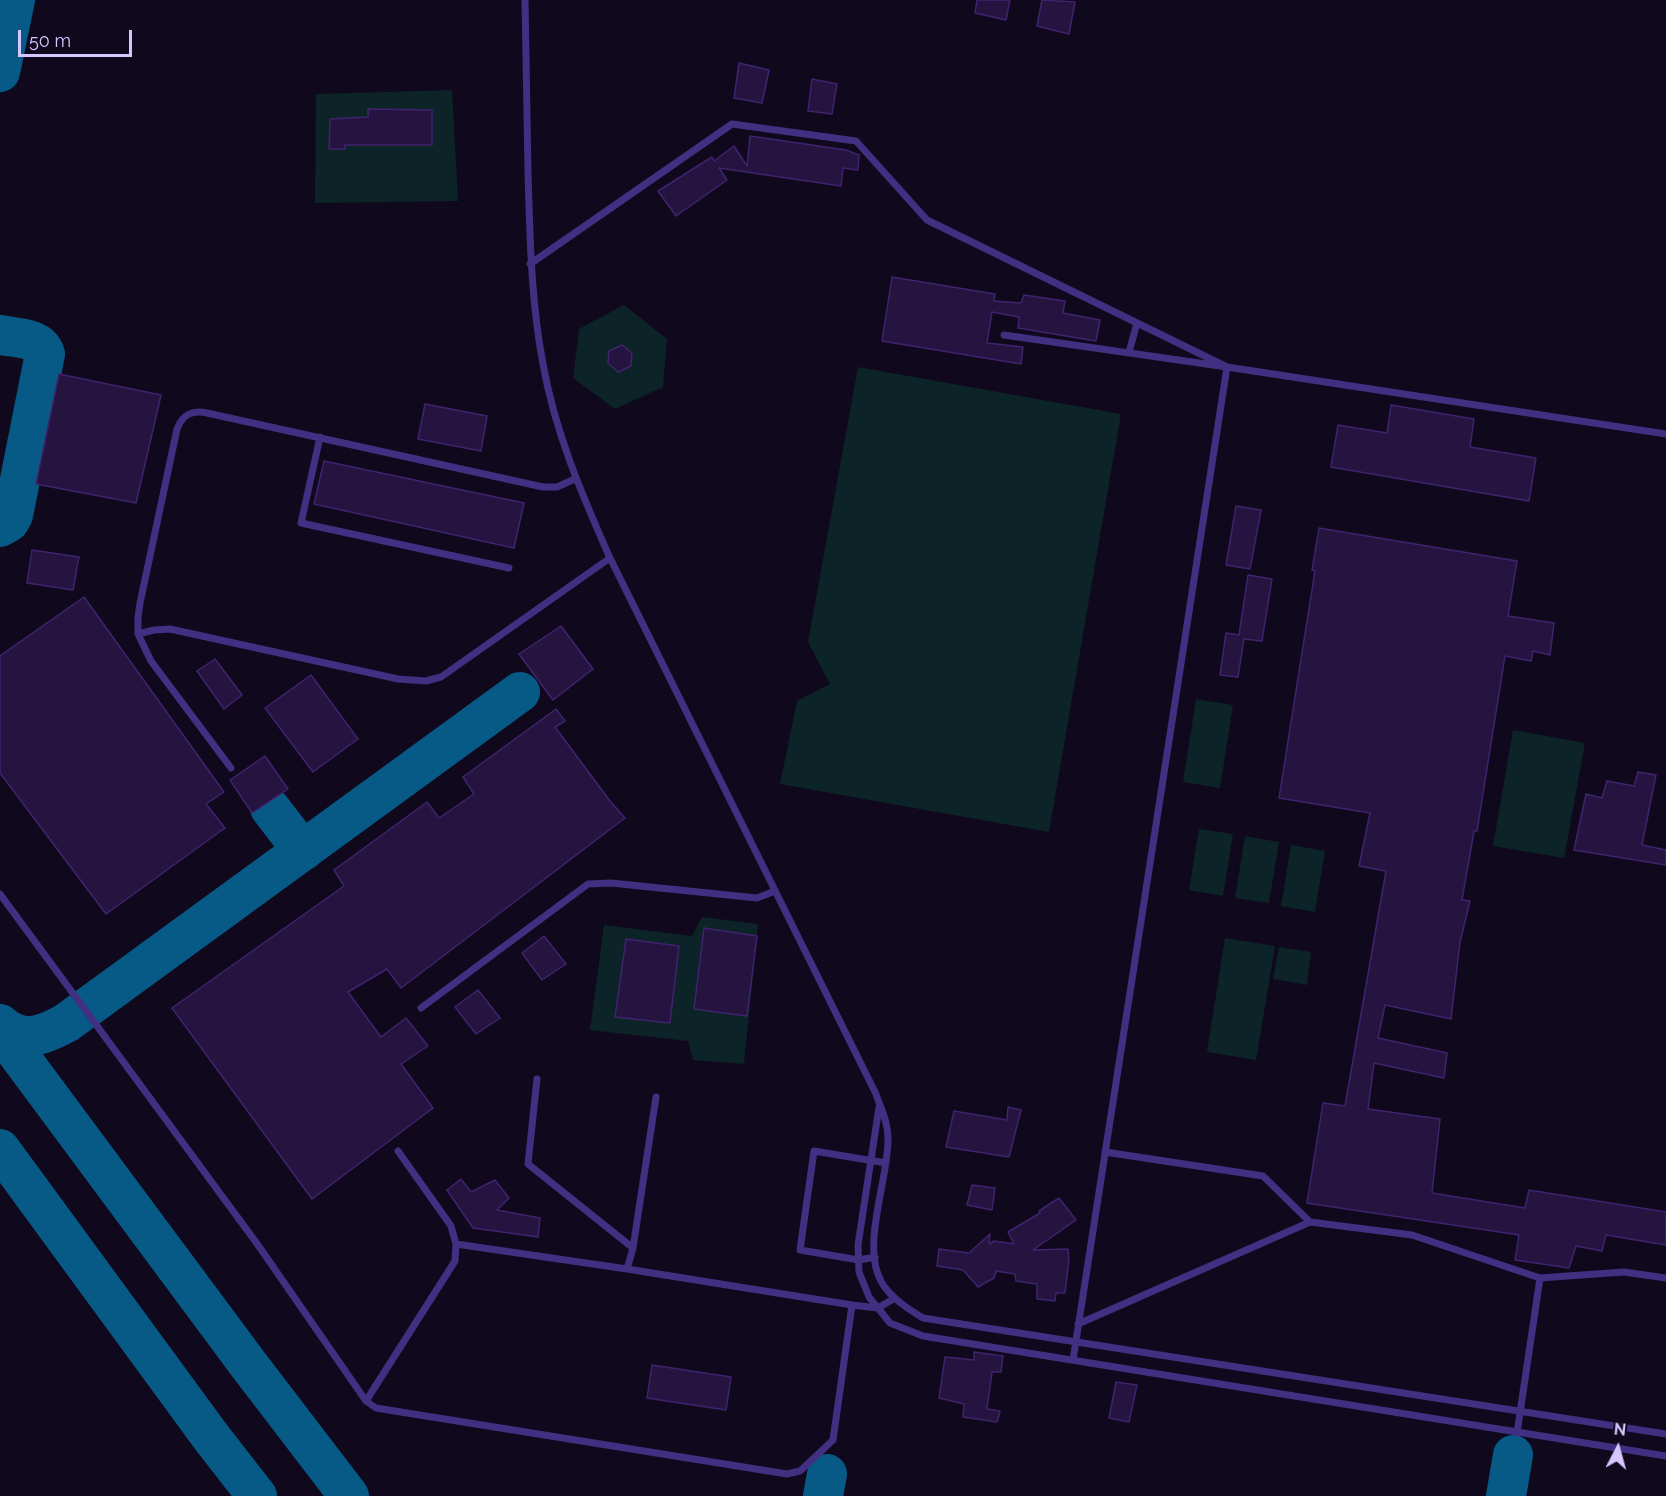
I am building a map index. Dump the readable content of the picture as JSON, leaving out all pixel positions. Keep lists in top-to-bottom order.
{
  "scale_bar": "50 m",
  "north": "top"
}
